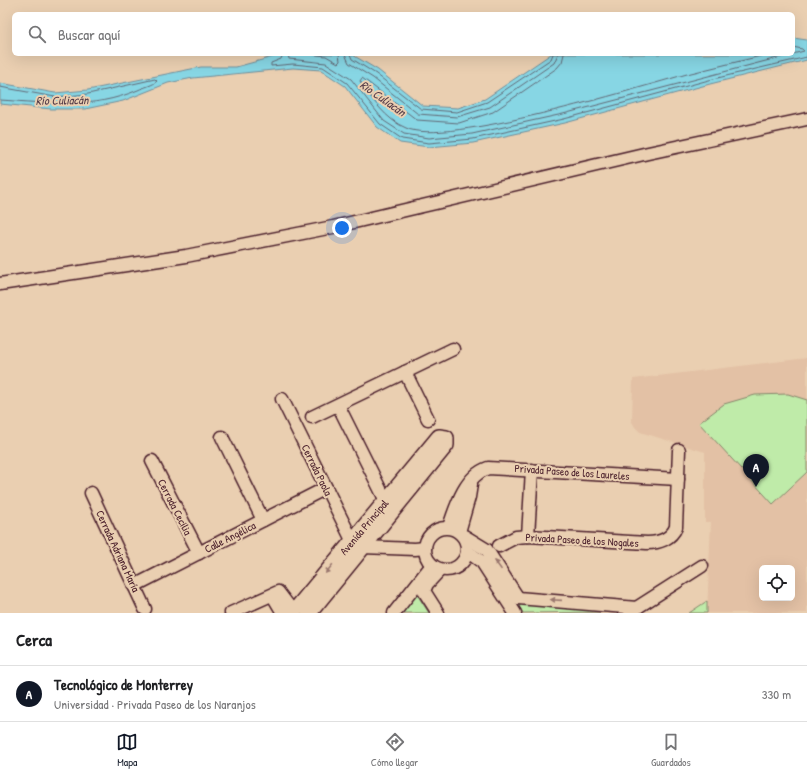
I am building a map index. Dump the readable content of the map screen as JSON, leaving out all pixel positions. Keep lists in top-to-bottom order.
{
  "streets": {
    "street": [
      "Cerrada Paola",
      "Privada Paseo de los Laureles",
      "Cerrada Cecilia",
      "Avenida Principal",
      "Calle Angélica",
      "Privada Paseo de los Nogales",
      "Cerrada Adriana María"
    ]
  },
  "crossings": [
    ["Cerrada Paola", "Avenida Principal"],
    ["Cerrada Paola", "Calle Angélica"],
    ["Privada Paseo de los Laureles", "Privada Paseo de los Nogales"],
    ["Cerrada Cecilia", "Calle Angélica"],
    ["Calle Angélica", "Cerrada Adriana María"]
  ],
  "water": ["Río Culiacán"],
  "page": {
    "search": "Buscar aquí",
    "pins": "A",
    "heading": "Cerca",
    "list": [
      {
        "mark": "A",
        "name": "Tecnológico de Monterrey",
        "note": "Universidad · Privada Paseo de los Naranjos",
        "value": "330 m"
      }
    ],
    "nav": ["Mapa", "Cómo llegar", "Guardados"]
  }
}
